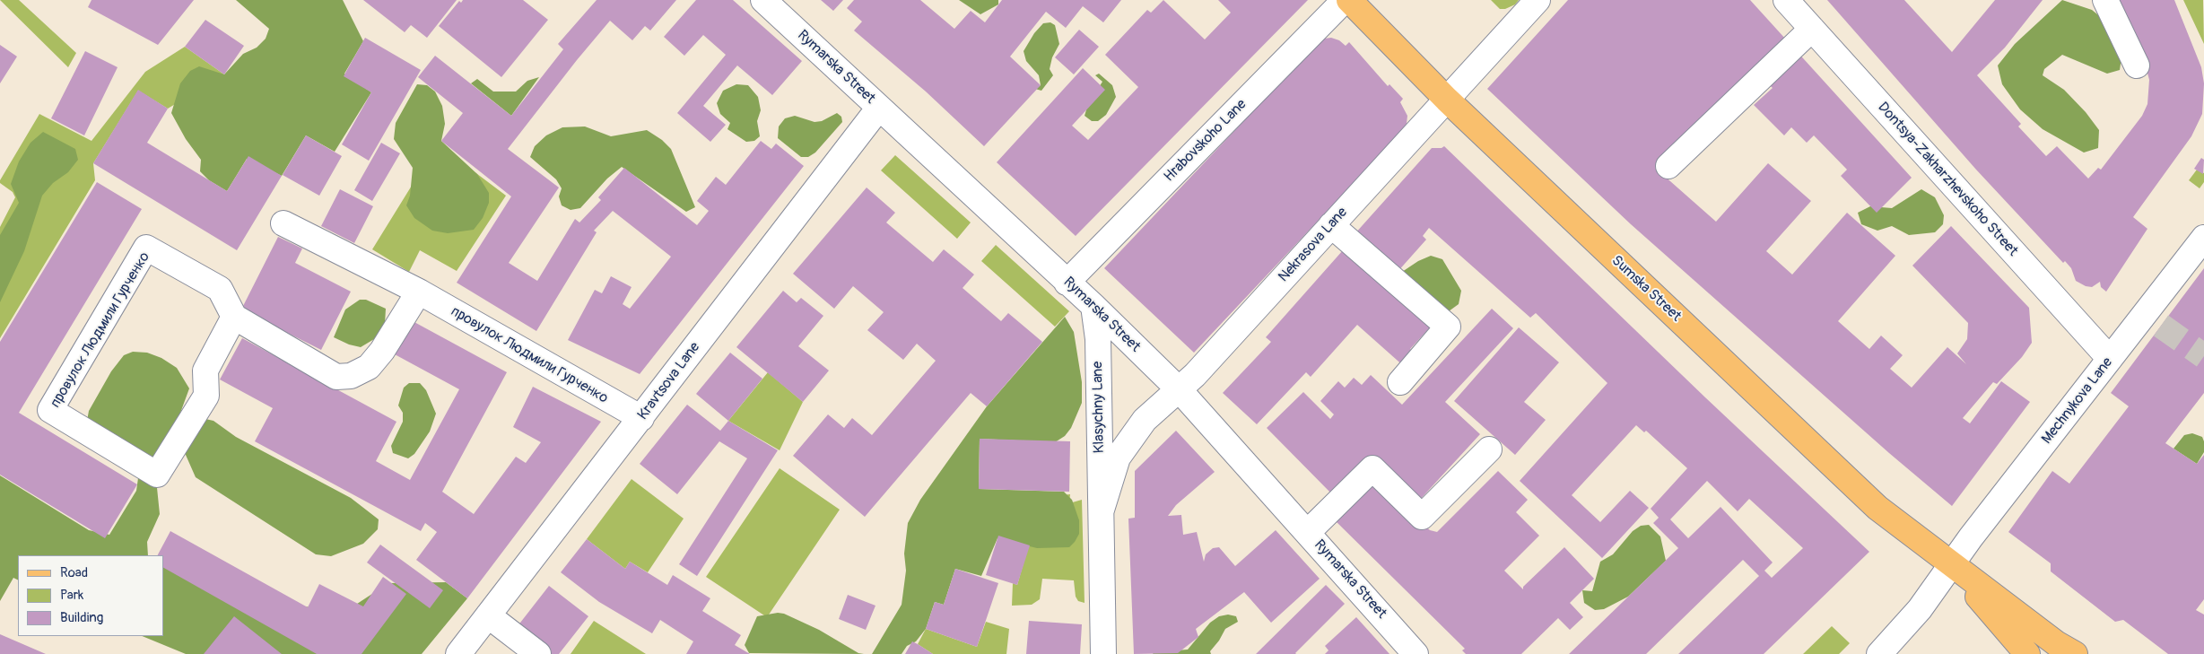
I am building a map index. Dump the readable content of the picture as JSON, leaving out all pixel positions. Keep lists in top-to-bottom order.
{
  "streets": {
    "main road": ["Sumska Street"],
    "street": [
      "Rymarska Street",
      "Hrabovskoho Lane",
      "Dontsya-Zakharzhevskoho Street",
      "Nekrasova Lane",
      "провулок Людмили Гурченко",
      "Kravtsova Lane",
      "Mechnykova Lane",
      "Klasychny Lane"
    ]
  },
  "crossings": [
    ["Rymarska Street", "Hrabovskoho Lane"],
    ["Rymarska Street", "Nekrasova Lane"],
    ["Rymarska Street", "Kravtsova Lane"],
    ["Rymarska Street", "Klasychny Lane"],
    ["Dontsya-Zakharzhevskoho Street", "Mechnykova Lane"],
    ["Nekrasova Lane", "Sumska Street"],
    ["Nekrasova Lane", "Klasychny Lane"],
    ["Sumska Street", "Mechnykova Lane"],
    ["провулок Людмили Гурченко", "Kravtsova Lane"]
  ],
  "legend": ["Road", "Park", "Building"]
}
